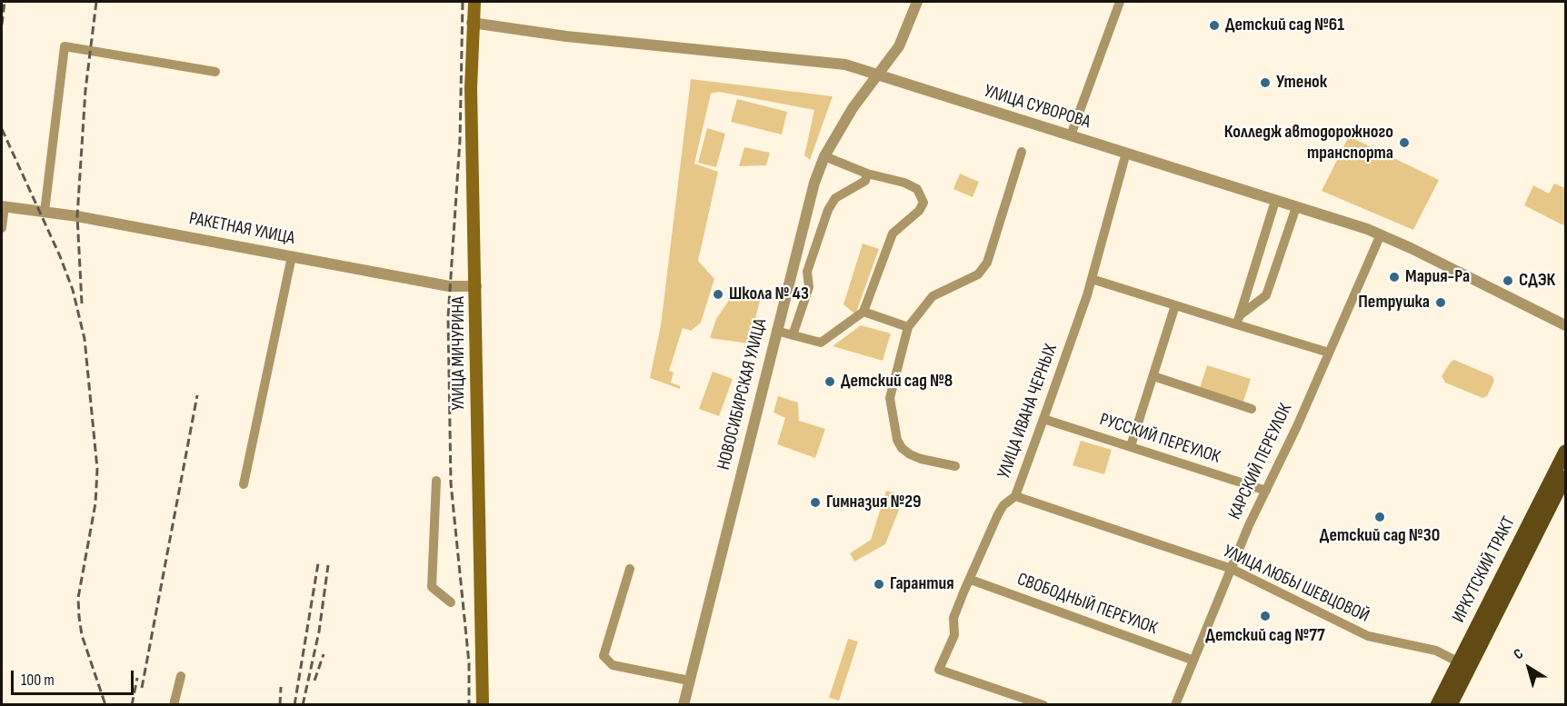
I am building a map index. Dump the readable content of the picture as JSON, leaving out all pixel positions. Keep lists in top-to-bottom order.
{
  "streets": {
    "main road": ["УЛИЦА МИЧУРИНА", "ИРКУТСКИЙ ТРАКТ"],
    "street": [
      "УЛИЦА СУВОРОВА",
      "РАКЕТНАЯ УЛИЦА",
      "НОВОСИБИРСКАЯ УЛИЦА",
      "УЛИЦА ИВАНА ЧЕРНЫХ",
      "РУССКИЙ ПЕРЕУЛОК",
      "КАРСКИЙ ПЕРЕУЛОК",
      "УЛИЦА ЛЮБЫ ШЕВЦОВОЙ",
      "СВОБОДНЫЙ ПЕРЕУЛОК"
    ]
  },
  "crossings": [
    ["УЛИЦА СУВОРОВА", "УЛИЦА МИЧУРИНА"],
    ["УЛИЦА СУВОРОВА", "НОВОСИБИРСКАЯ УЛИЦА"],
    ["УЛИЦА СУВОРОВА", "УЛИЦА ИВАНА ЧЕРНЫХ"],
    ["УЛИЦА СУВОРОВА", "КАРСКИЙ ПЕРЕУЛОК"],
    ["РАКЕТНАЯ УЛИЦА", "УЛИЦА МИЧУРИНА"],
    ["УЛИЦА ИВАНА ЧЕРНЫХ", "РУССКИЙ ПЕРЕУЛОК"],
    ["УЛИЦА ИВАНА ЧЕРНЫХ", "УЛИЦА ЛЮБЫ ШЕВЦОВОЙ"],
    ["УЛИЦА ИВАНА ЧЕРНЫХ", "СВОБОДНЫЙ ПЕРЕУЛОК"],
    ["РУССКИЙ ПЕРЕУЛОК", "КАРСКИЙ ПЕРЕУЛОК"],
    ["КАРСКИЙ ПЕРЕУЛОК", "УЛИЦА ЛЮБЫ ШЕВЦОВОЙ"],
    ["КАРСКИЙ ПЕРЕУЛОК", "СВОБОДНЫЙ ПЕРЕУЛОК"],
    ["ИРКУТСКИЙ ТРАКТ", "УЛИЦА ЛЮБЫ ШЕВЦОВОЙ"]
  ],
  "places": [
    "Детский сад №61",
    "Утенок",
    "Колледж автодорожного транспорта",
    "Мария-Ра",
    "СДЭК",
    "Школа № 43",
    "Петрушка",
    "Детский сад №8",
    "Гимназия №29",
    "Детский сад №30",
    "Гарантия",
    "Детский сад №77"
  ],
  "scale_bar": "100 m",
  "north": "top left"
}
